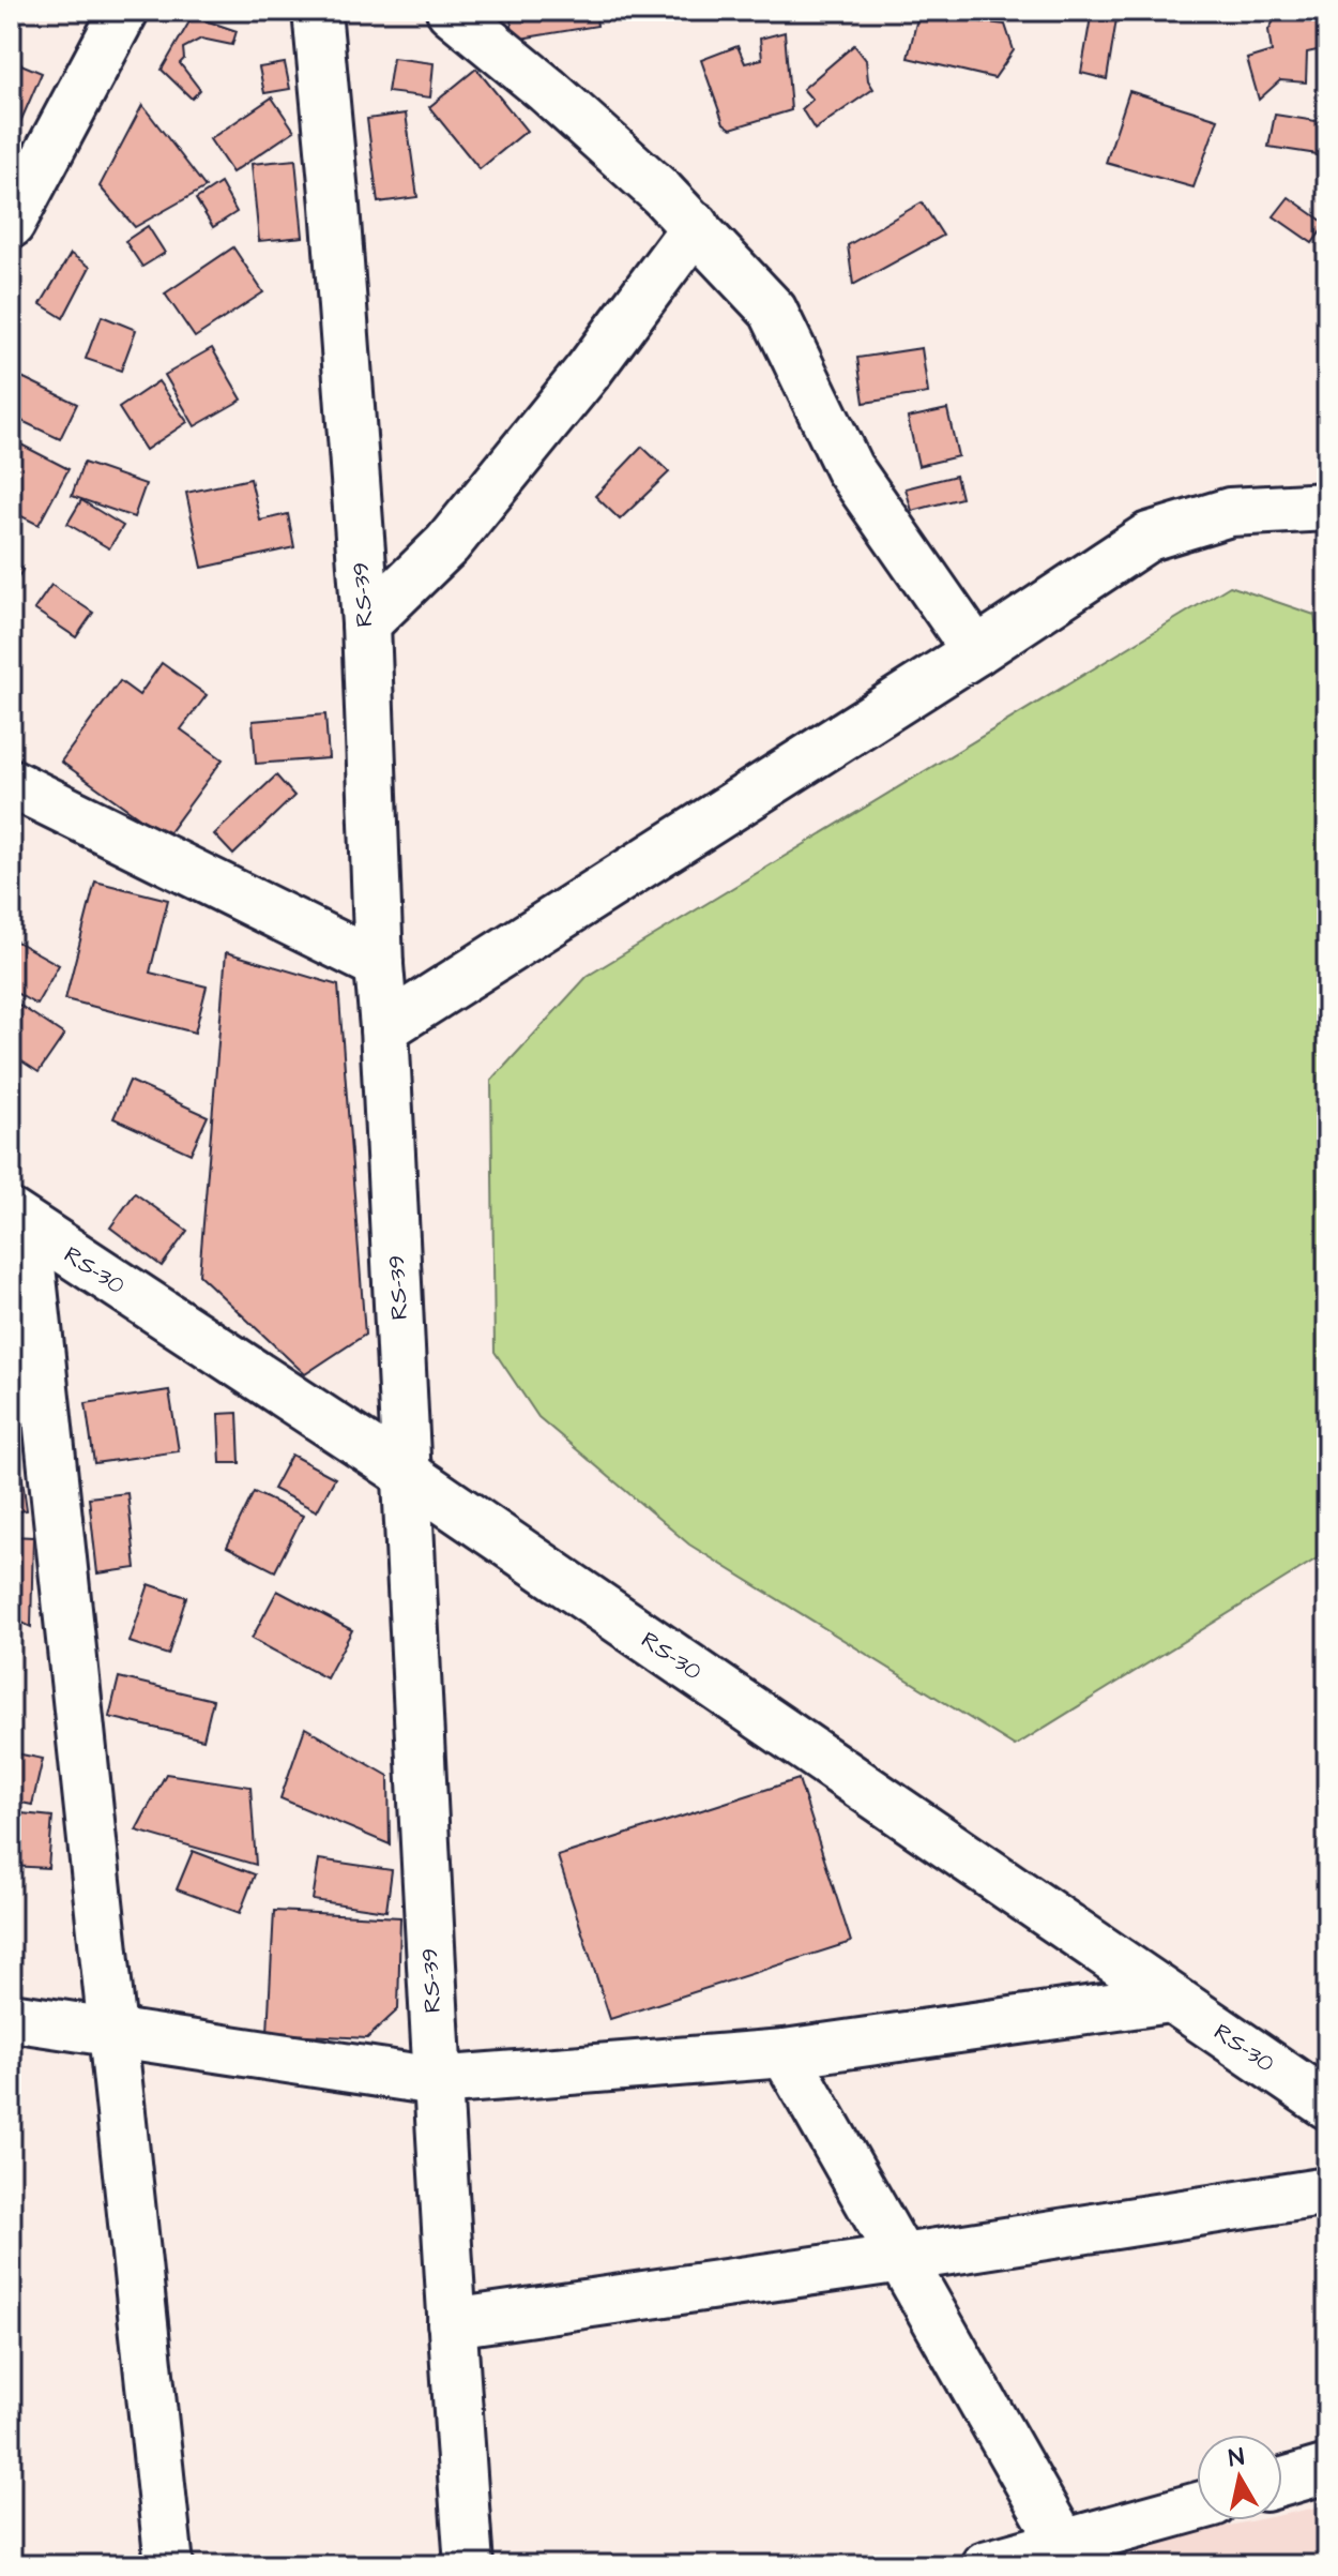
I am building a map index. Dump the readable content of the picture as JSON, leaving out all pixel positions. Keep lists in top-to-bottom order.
{
  "streets": {
    "street": ["RS-39", "RS-30"]
  },
  "crossings": [
    ["RS-39", "RS-30"]
  ],
  "north": "top"
}
